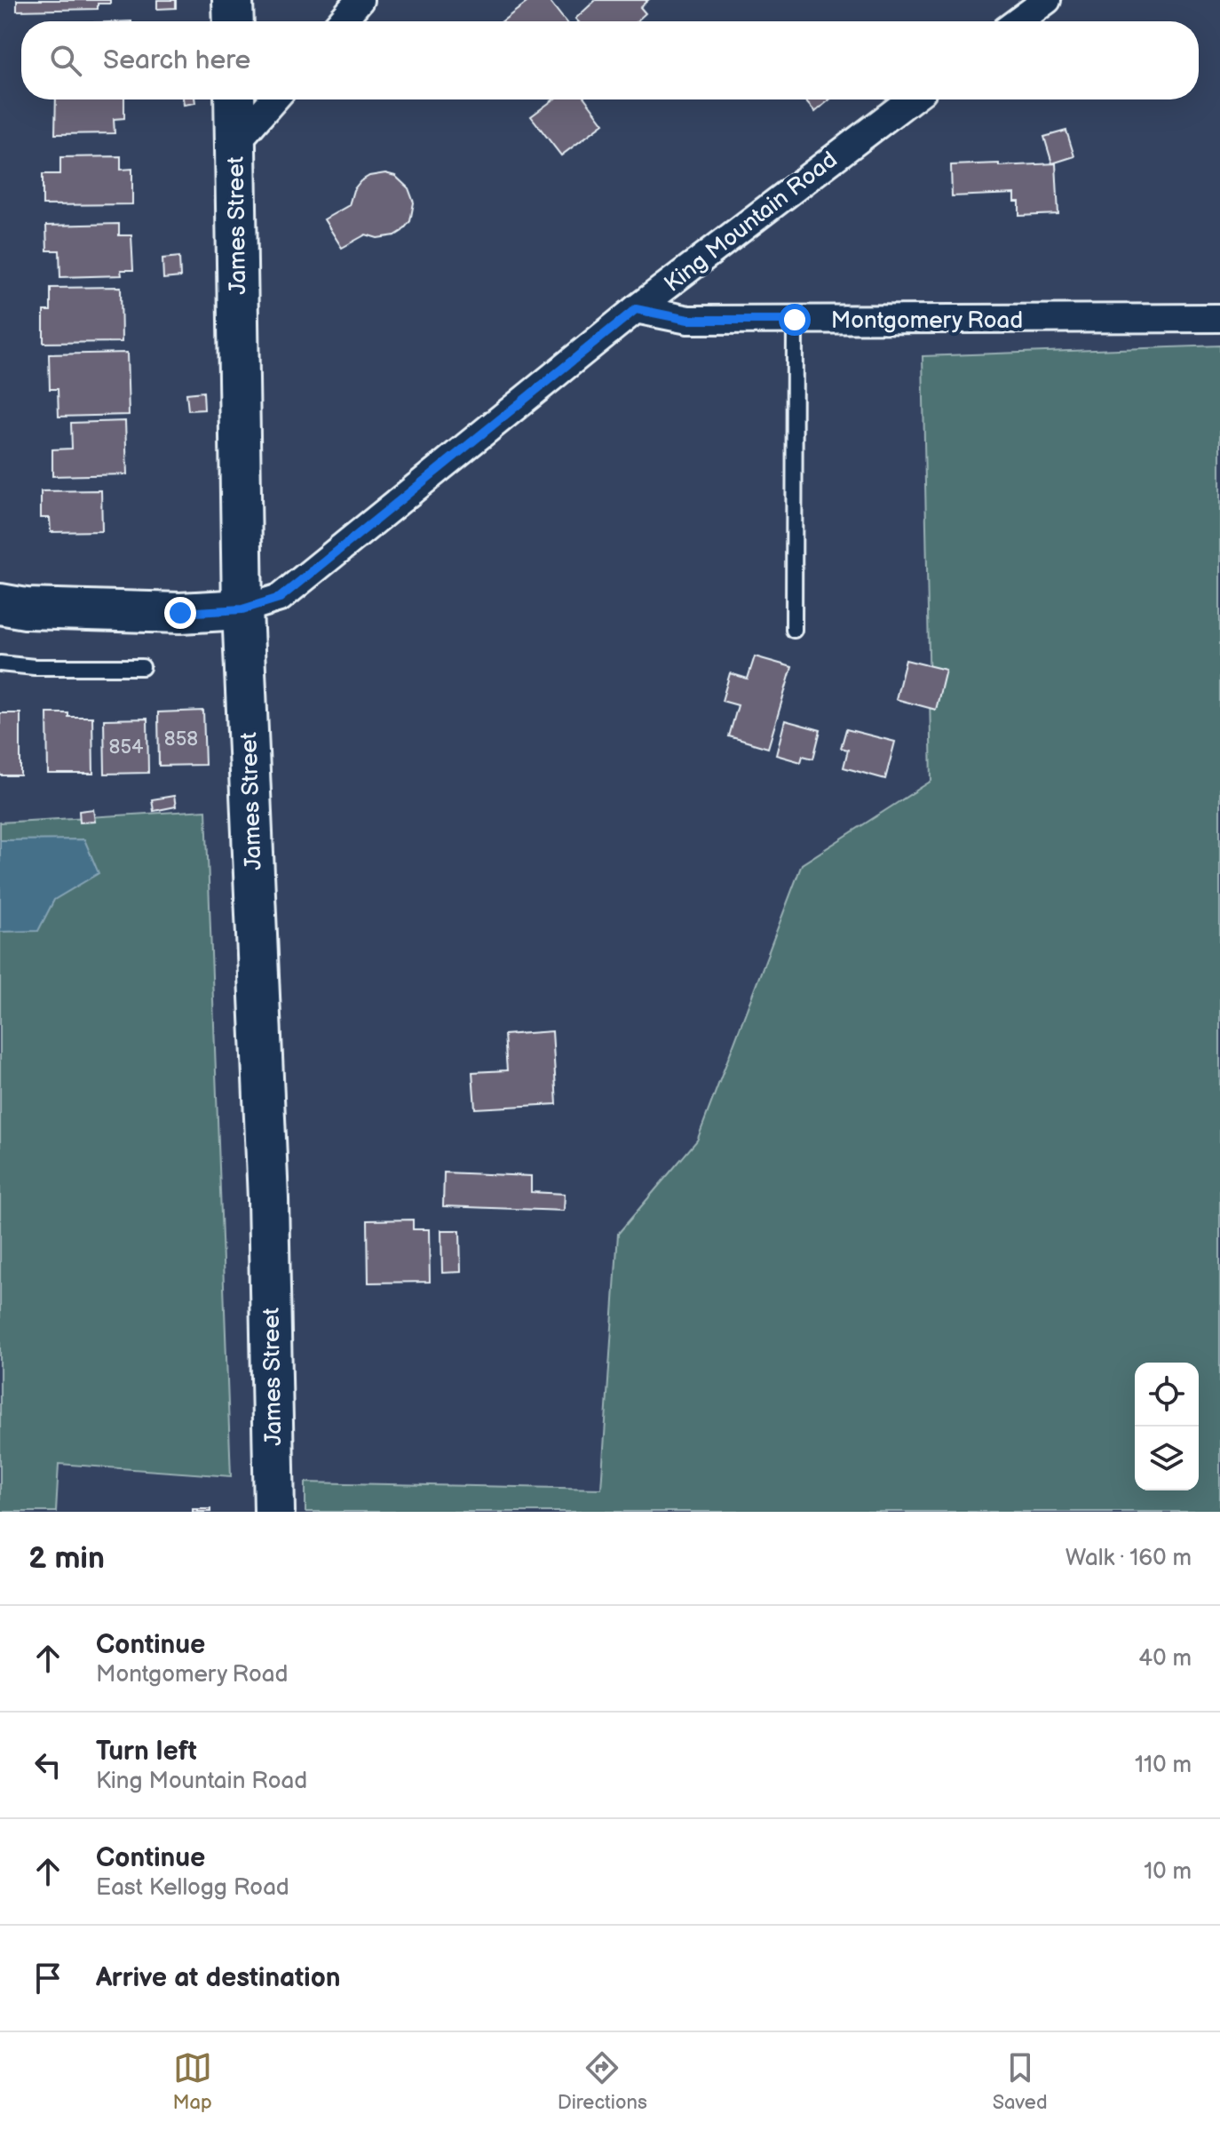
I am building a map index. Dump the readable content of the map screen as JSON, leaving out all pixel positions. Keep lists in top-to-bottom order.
{
  "streets": {
    "street": ["King Mountain Road", "James Street", "Montgomery Road"]
  },
  "crossings": [
    ["King Mountain Road", "James Street"],
    ["King Mountain Road", "Montgomery Road"]
  ],
  "house_numbers": ["858", "854"],
  "page": {
    "search": "Search here",
    "heading": ["2 min", "Walk · 160 m"],
    "list": [
      ["Continue", "Montgomery Road", "40 m"],
      ["Turn left", "King Mountain Road", "110 m"],
      ["Continue", "East Kellogg Road", "10 m"],
      "Arrive at destination"
    ],
    "nav": ["Map", "Directions", "Saved"]
  }
}
